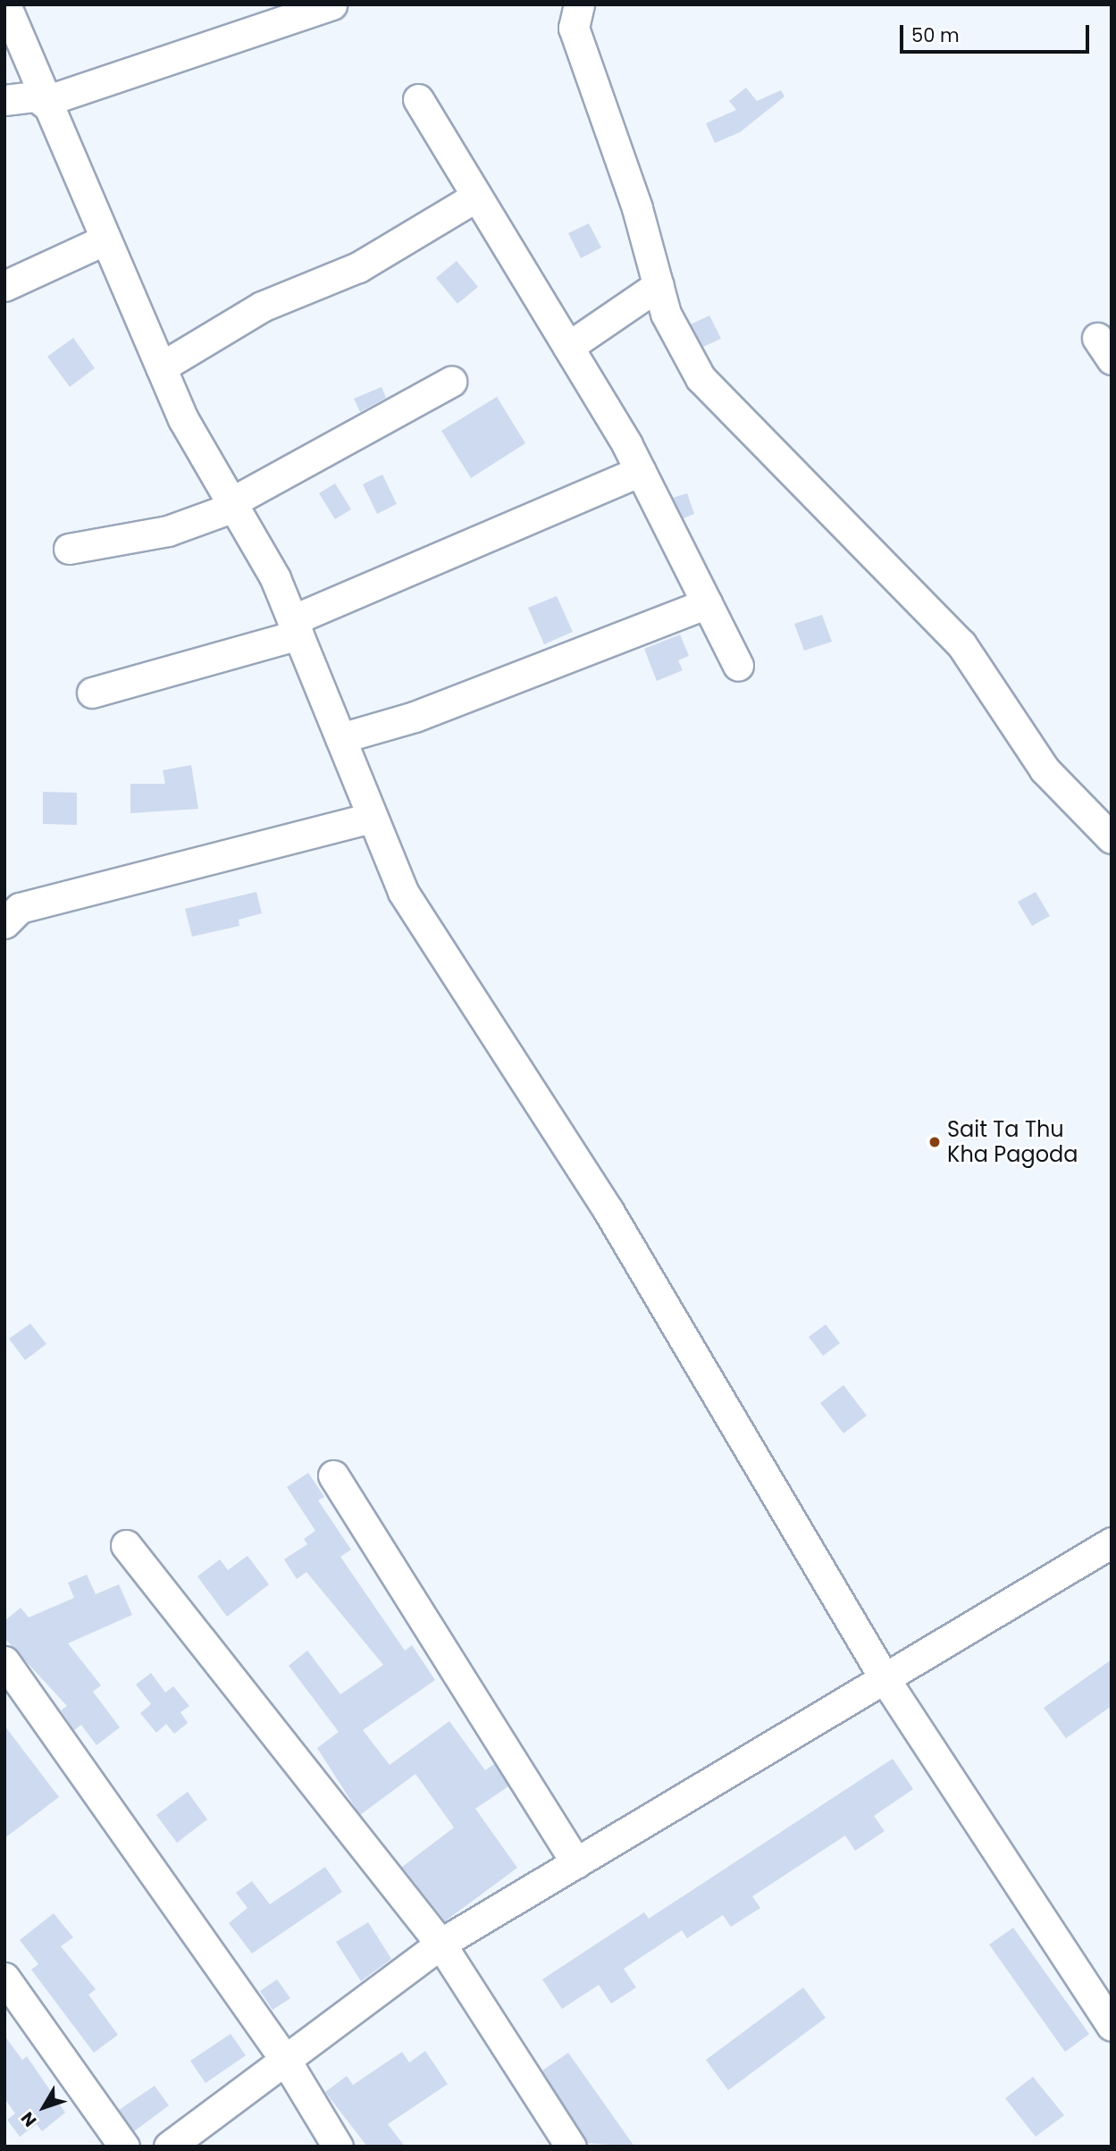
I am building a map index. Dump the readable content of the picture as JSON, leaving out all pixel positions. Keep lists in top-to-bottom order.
{
  "places": ["Sait Ta Thu Kha Pagoda"],
  "scale_bar": "50 m",
  "north": "bottom left"
}
